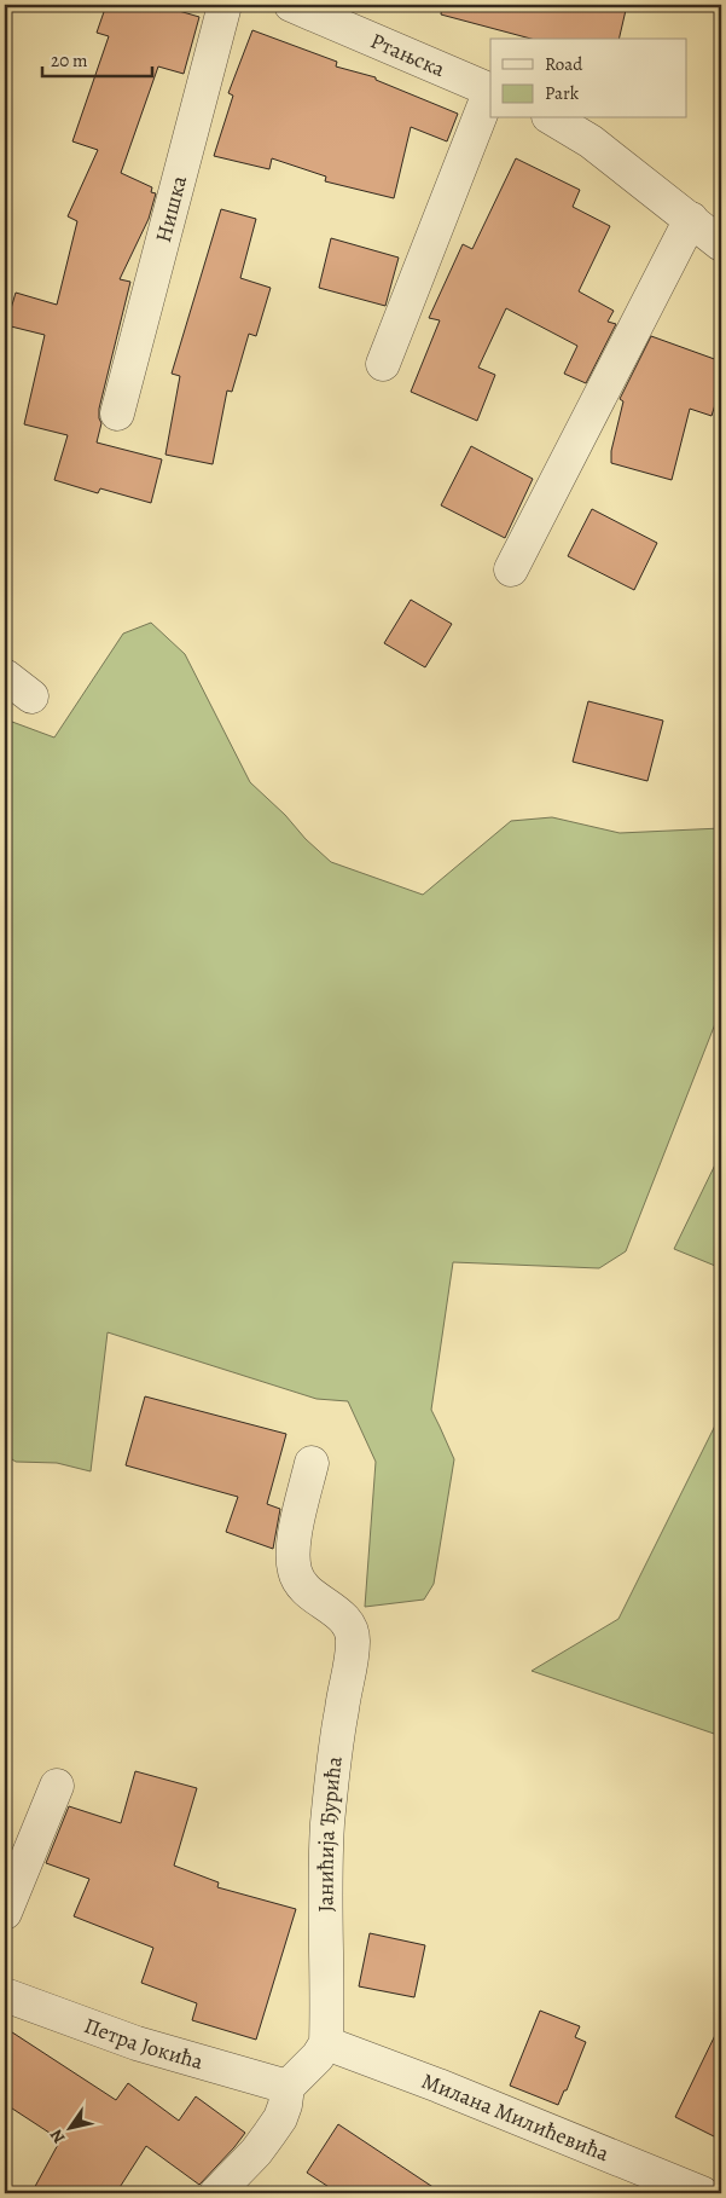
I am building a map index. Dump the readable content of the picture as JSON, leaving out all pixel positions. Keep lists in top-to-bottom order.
{
  "streets": {
    "street": [
      "Ртањска",
      "Нишка",
      "Јанићија Ђурића",
      "Петра Јокића",
      "Милана Милићевића"
    ]
  },
  "crossings": [
    ["Јанићија Ђурића", "Милана Милићевића"]
  ],
  "legend": ["Road", "Park"],
  "scale_bar": "20 m",
  "north": "bottom left"
}
